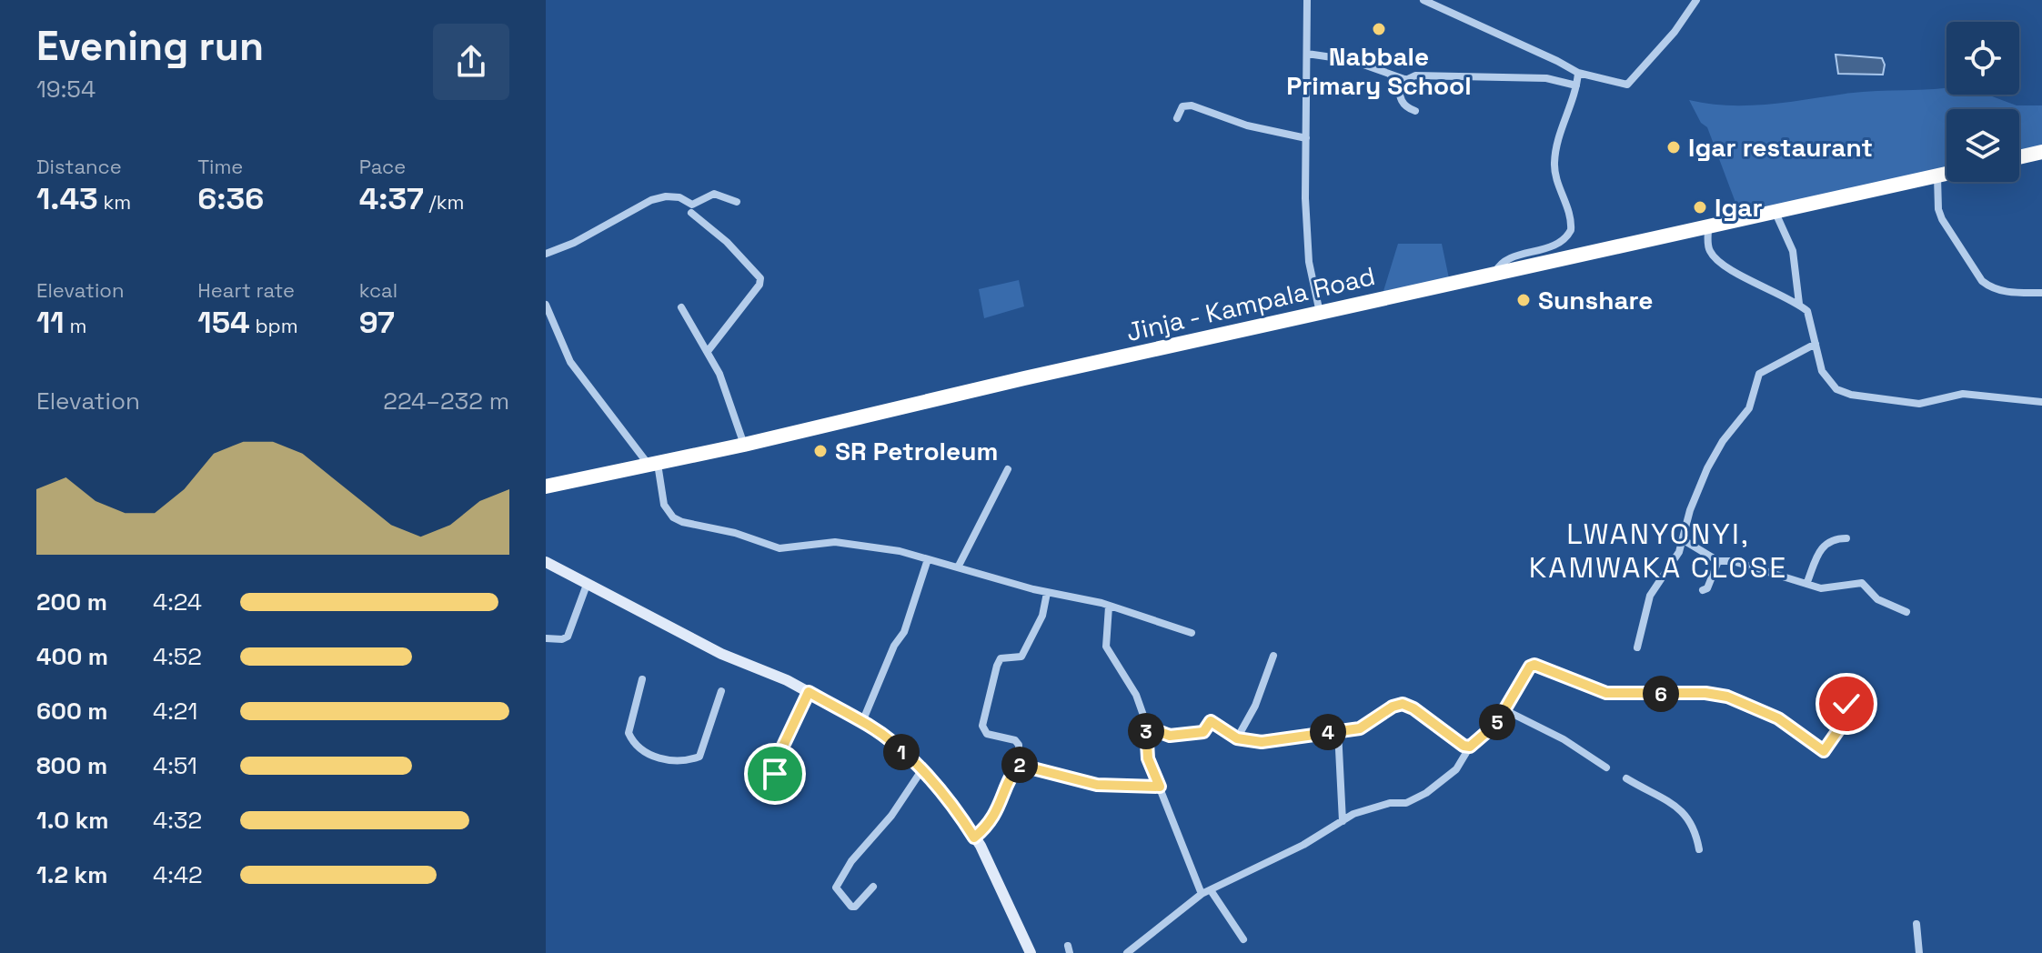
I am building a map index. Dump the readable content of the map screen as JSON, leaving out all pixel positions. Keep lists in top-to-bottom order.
{
  "streets": {
    "highway": ["Jinja - Kampala Road"]
  },
  "districts": ["LWANYONYI, KAMWAKA CLOSE"],
  "places": [
    "Nabbale Primary School",
    "Igar restaurant",
    "Igar",
    "Sunshare",
    "SR Petroleum"
  ],
  "page": {
    "heading": ["Evening run", "19:54"],
    "stats": [
      ["Distance", "1.43 km"],
      ["Time", "6:36"],
      ["Pace", "4:37 /km"],
      ["Elevation", "11 m"],
      ["Heart rate", "154 bpm"],
      ["kcal", "97"]
    ],
    "chart": ["Elevation", "224–232 m"],
    "list": [
      {
        "name": "200 m",
        "note": "4:24"
      },
      {
        "name": "400 m",
        "note": "4:52"
      },
      {
        "name": "600 m",
        "note": "4:21"
      },
      {
        "name": "800 m",
        "note": "4:51"
      },
      {
        "name": "1.0 km",
        "note": "4:32"
      },
      {
        "name": "1.2 km",
        "note": "4:42"
      }
    ],
    "pins": [
      "6",
      "5",
      "3",
      "4",
      "1",
      "2"
    ]
  }
}
